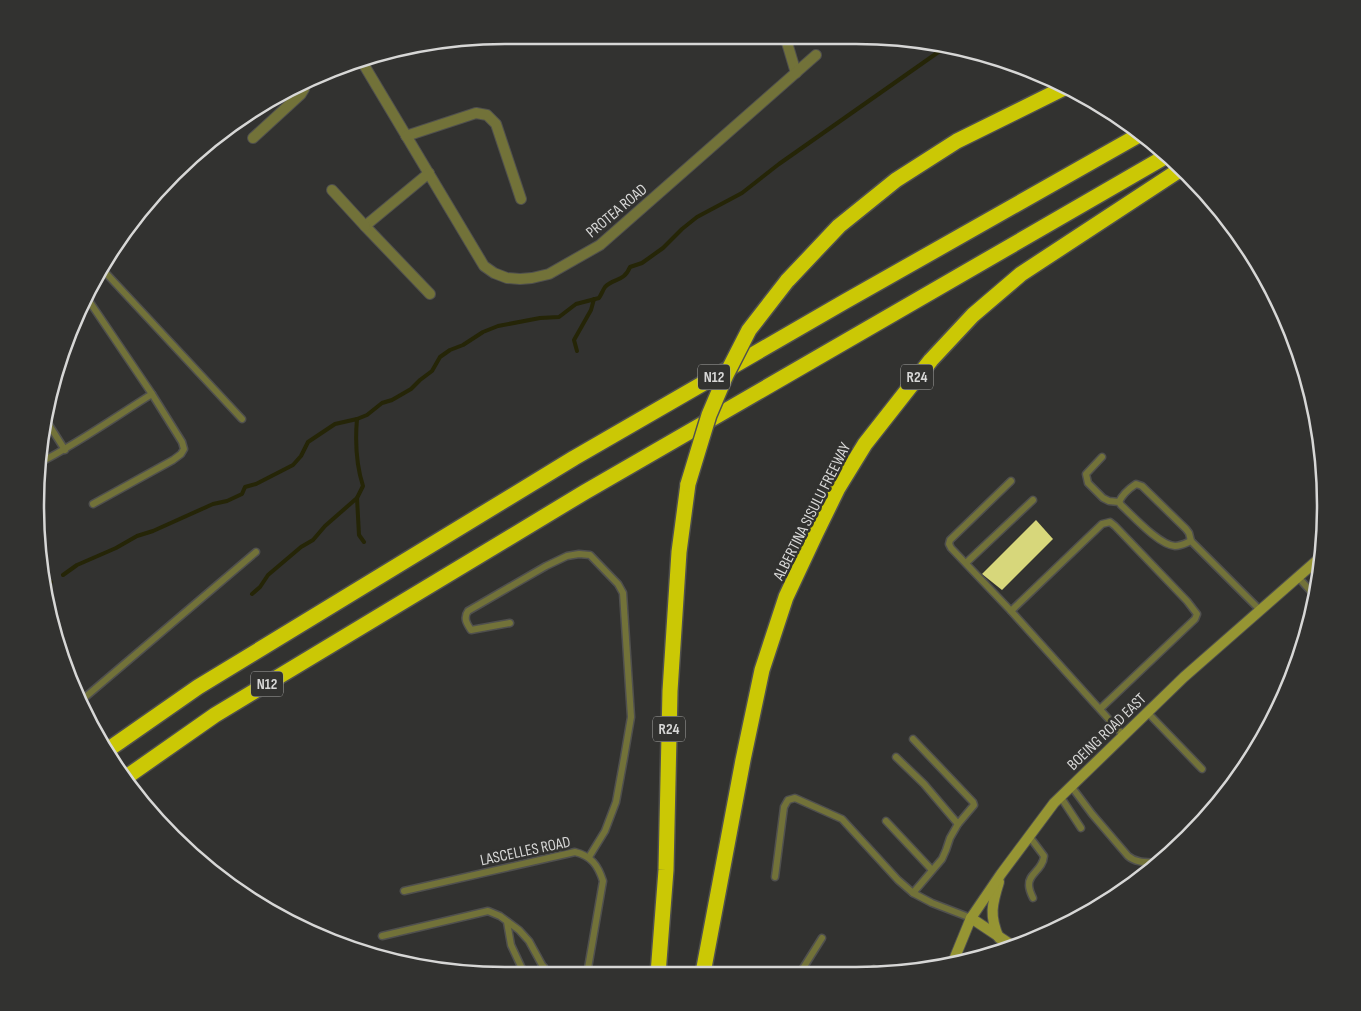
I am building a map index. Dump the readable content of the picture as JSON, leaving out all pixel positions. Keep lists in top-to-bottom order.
{
  "streets": {
    "highway": ["N12", "R24", "ALBERTINA SISULU FREEWAY"],
    "main road": ["BOEING ROAD EAST"],
    "street": ["PROTEA ROAD"],
    "lane": ["LASCELLES ROAD"]
  }
}
